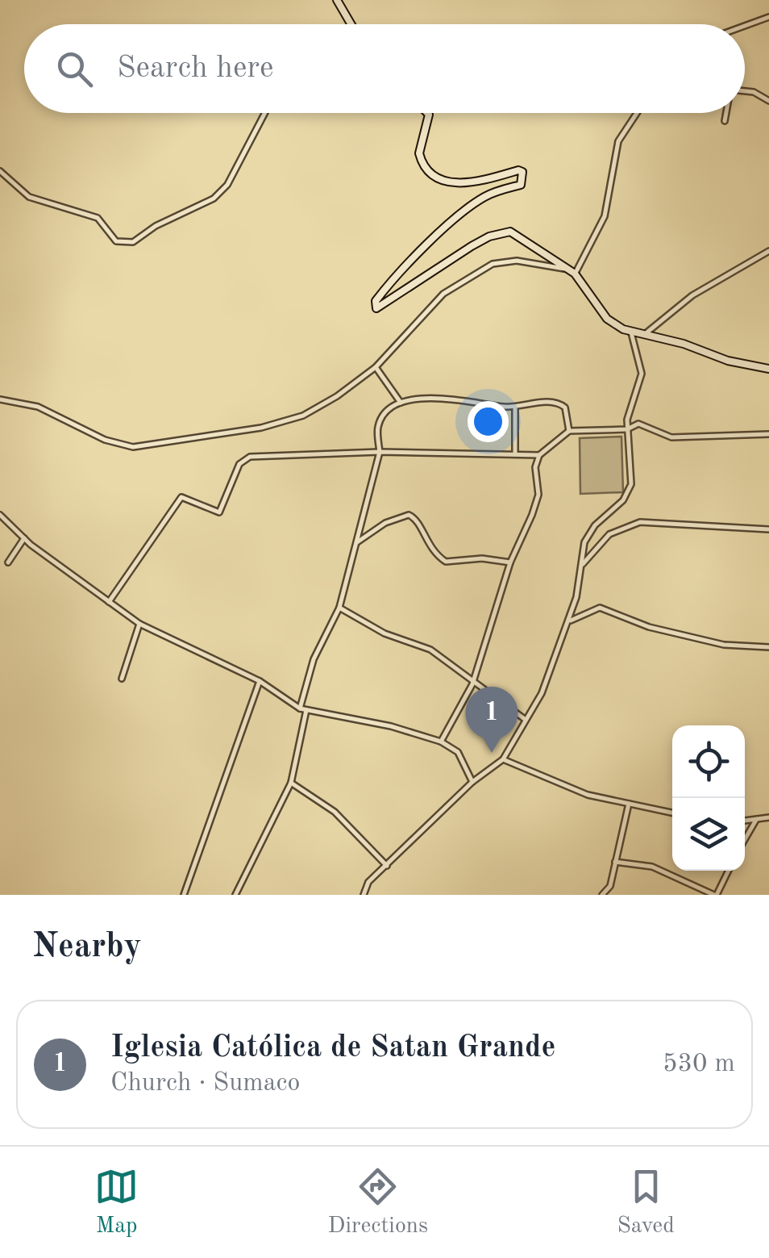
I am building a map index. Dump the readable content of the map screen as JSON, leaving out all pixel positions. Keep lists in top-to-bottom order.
{
  "page": {
    "search": "Search here",
    "pins": "1",
    "heading": "Nearby",
    "list": [
      {
        "mark": "1",
        "name": "Iglesia Católica de Satan Grande",
        "note": "Church · Sumaco",
        "value": "530 m"
      }
    ],
    "nav": ["Map", "Directions", "Saved"]
  }
}
